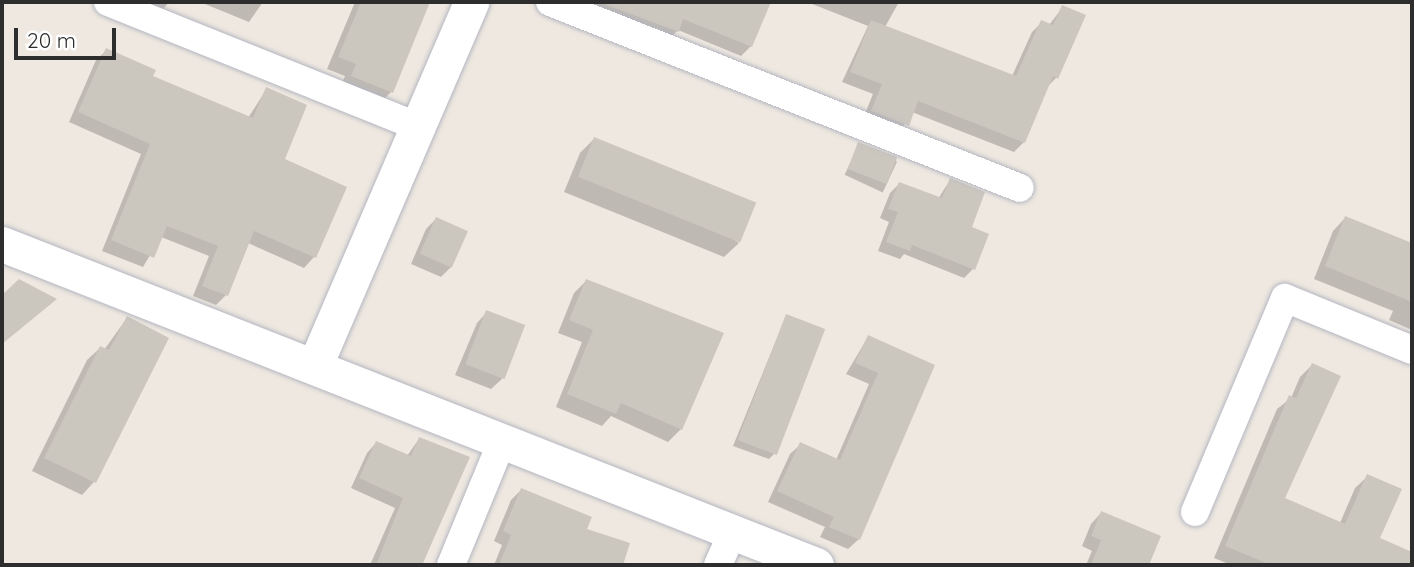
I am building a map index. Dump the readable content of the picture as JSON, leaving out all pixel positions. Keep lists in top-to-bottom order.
{
  "scale_bar": "20 m"
}
